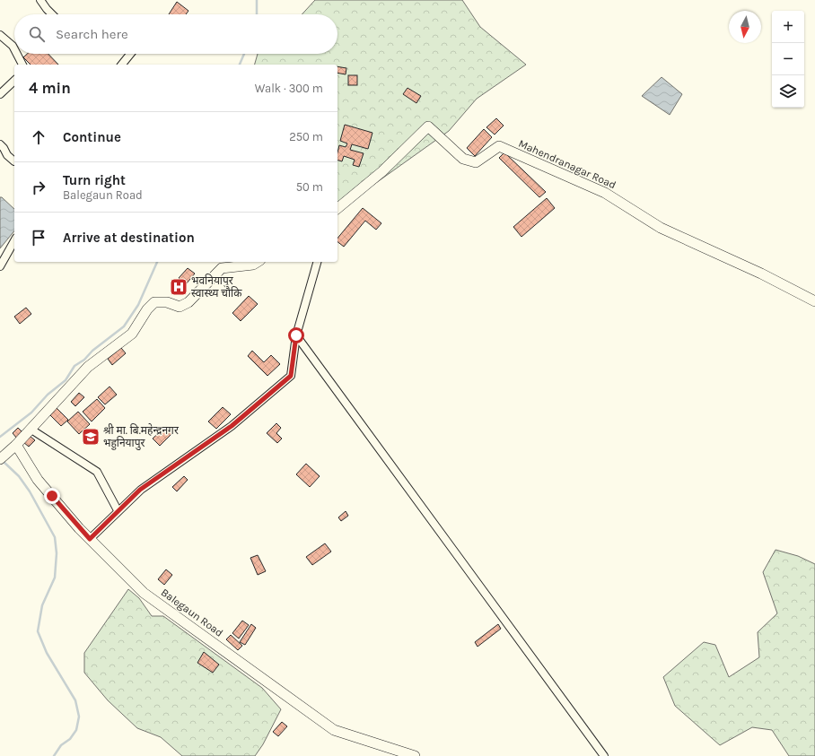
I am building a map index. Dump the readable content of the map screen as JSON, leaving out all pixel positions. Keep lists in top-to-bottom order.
{
  "streets": {
    "street": ["Mahendranagar Road", "Balegaun Road"]
  },
  "places": {
    "hospital": ["भवनियापुर स्वास्थ्य चाैकि"],
    "school or university": ["श्री मा. बि.महेन्द्रनगर भहुनियापुर"]
  },
  "north": "bottom",
  "page": {
    "map_buttons": ["+", "−"],
    "search": "Search here",
    "heading": ["4 min", "Walk · 300 m"],
    "list": [
      ["Continue", "250 m"],
      ["Turn right", "Balegaun Road", "50 m"],
      "Arrive at destination"
    ]
  }
}
